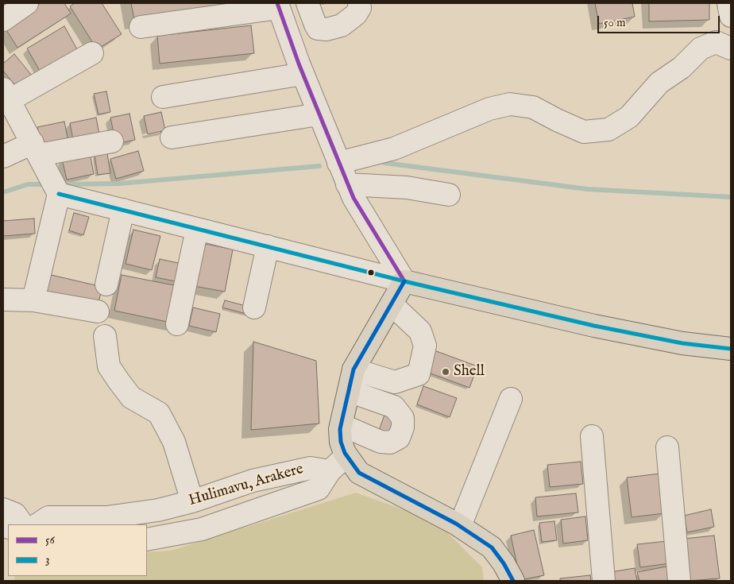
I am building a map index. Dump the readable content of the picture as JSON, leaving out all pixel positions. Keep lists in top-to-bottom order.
{
  "streets": {
    "street": ["Hulimavu, Arakere"]
  },
  "places": ["Shell"],
  "lines": ["transit line 56", "transit line 3"],
  "legend": ["56", "3"],
  "scale_bar": "50 m"
}
